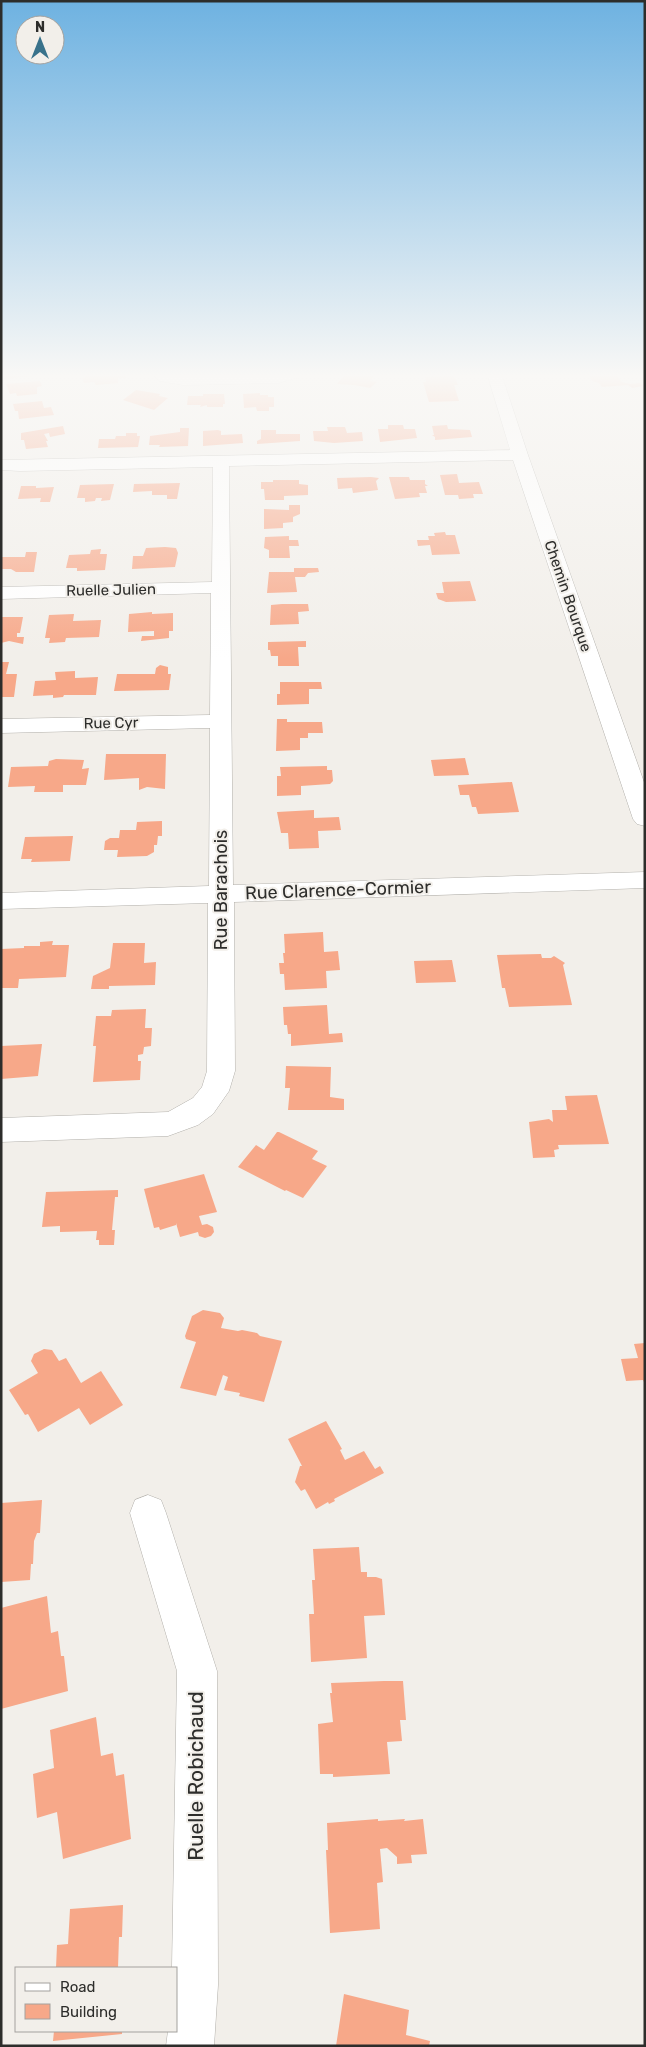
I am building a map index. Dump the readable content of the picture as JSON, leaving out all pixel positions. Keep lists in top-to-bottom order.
{
  "streets": {
    "street": [
      "Ruelle Julien",
      "Chemin Bourque",
      "Rue Cyr",
      "Rue Barachois",
      "Rue Clarence-Cormier",
      "Ruelle Robichaud"
    ]
  },
  "crossings": [
    ["Ruelle Julien", "Rue Barachois"],
    ["Rue Cyr", "Rue Barachois"],
    ["Rue Barachois", "Rue Clarence-Cormier"]
  ],
  "legend": ["Road", "Building"],
  "north": "top"
}
